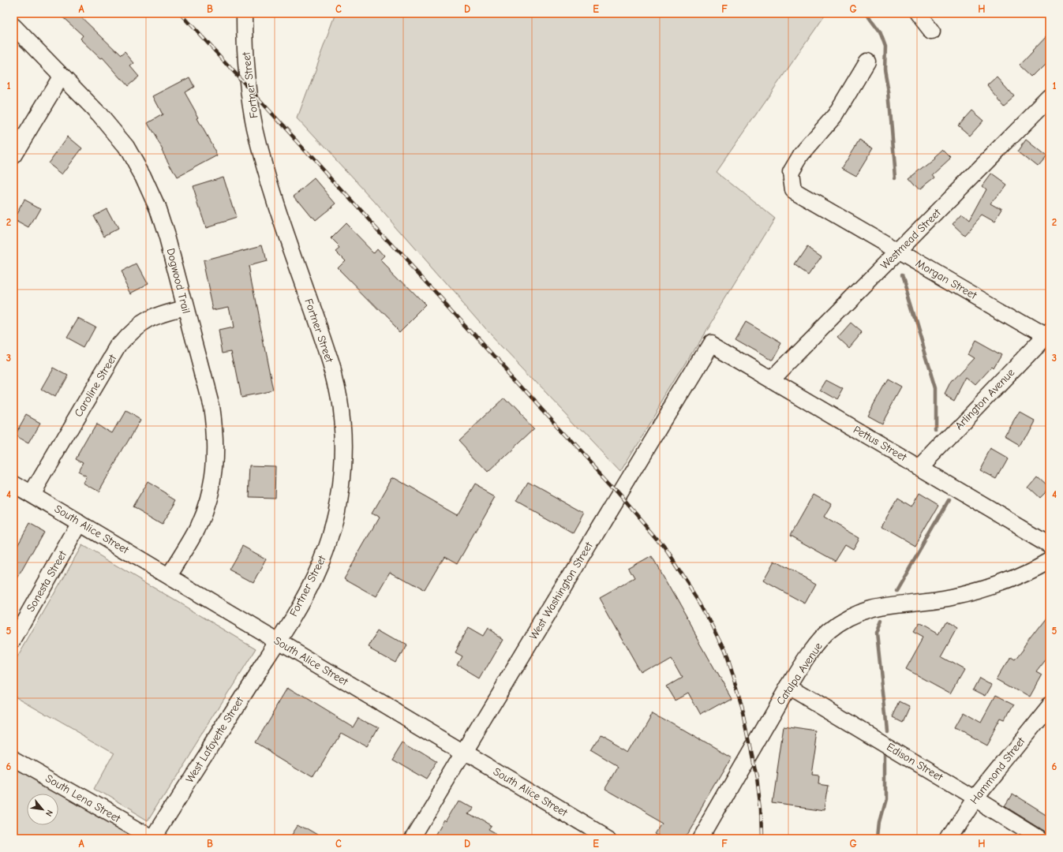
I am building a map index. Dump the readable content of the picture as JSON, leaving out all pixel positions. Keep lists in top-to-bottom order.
{
  "streets": {
    "street": [
      "Fortner Street",
      "Westmead Street",
      "Morgan Street",
      "Dogwood Trail",
      "Caroline Street",
      "Arlington Avenue",
      "Pettus Street",
      "South Alice Street",
      "Sonesta Street",
      "West Washington Street",
      "Catalpa Avenue",
      "West Lafayette Street",
      "Edison Street",
      "Hammond Street",
      "South Lena Street"
    ]
  },
  "crossings": [
    ["Fortner Street", "South Alice Street"],
    ["Fortner Street", "West Lafayette Street"],
    ["Westmead Street", "Morgan Street"],
    ["Westmead Street", "Pettus Street"],
    ["Morgan Street", "Arlington Avenue"],
    ["Dogwood Trail", "Caroline Street"],
    ["Dogwood Trail", "South Alice Street"],
    ["Caroline Street", "South Alice Street"],
    ["Arlington Avenue", "Pettus Street"],
    ["Pettus Street", "West Washington Street"],
    ["South Alice Street", "Sonesta Street"],
    ["South Alice Street", "West Washington Street"],
    ["South Alice Street", "West Lafayette Street"],
    ["Catalpa Avenue", "Edison Street"],
    ["West Lafayette Street", "South Lena Street"],
    ["Edison Street", "Hammond Street"]
  ],
  "north": "bottom right",
  "grid": {
    "columns": [
      "A",
      "B",
      "C",
      "D",
      "E",
      "F",
      "G",
      "H"
    ],
    "rows": [
      "1",
      "2",
      "3",
      "4",
      "5",
      "6"
    ]
  }
}
